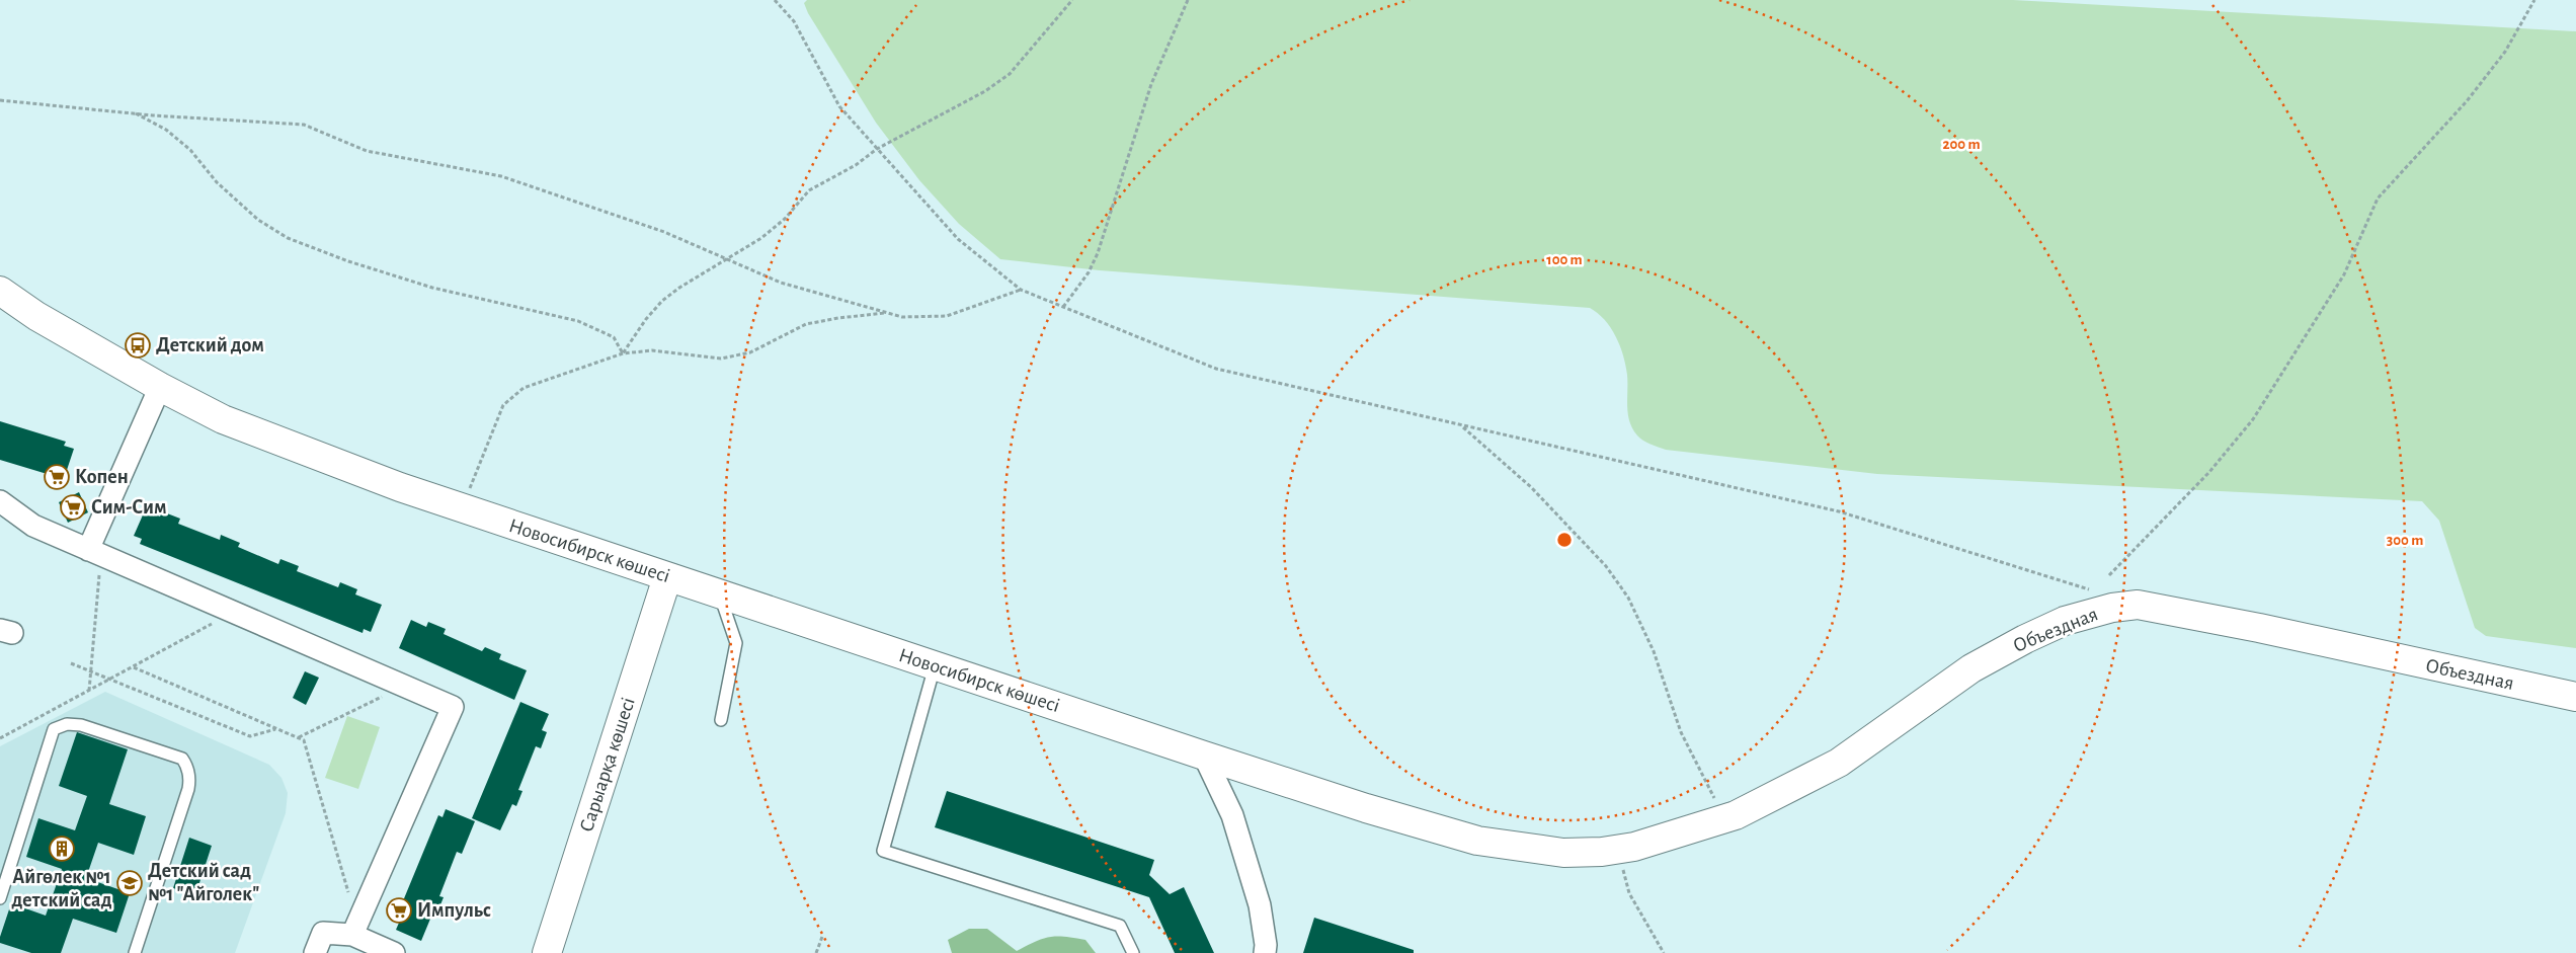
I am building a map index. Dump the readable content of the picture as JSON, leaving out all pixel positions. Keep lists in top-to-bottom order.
{
  "streets": {
    "main road": ["Новосибирск көшесі", "Объездная", "Сарыарқа көшесі"]
  },
  "crossings": [
    ["Новосибирск көшесі", "Объездная"],
    ["Новосибирск көшесі", "Сарыарқа көшесі"]
  ],
  "places": {
    "bus stop": ["Детский дом"],
    "supermarket": ["Копен", "Сим-Сим", "Импульс"],
    "building": ["Айгөлек №1 детский сад"],
    "school or university": ["Детский сад №1 \"Айголек\""]
  },
  "rings": ["200 m", "100 m", "300 m"]
}
